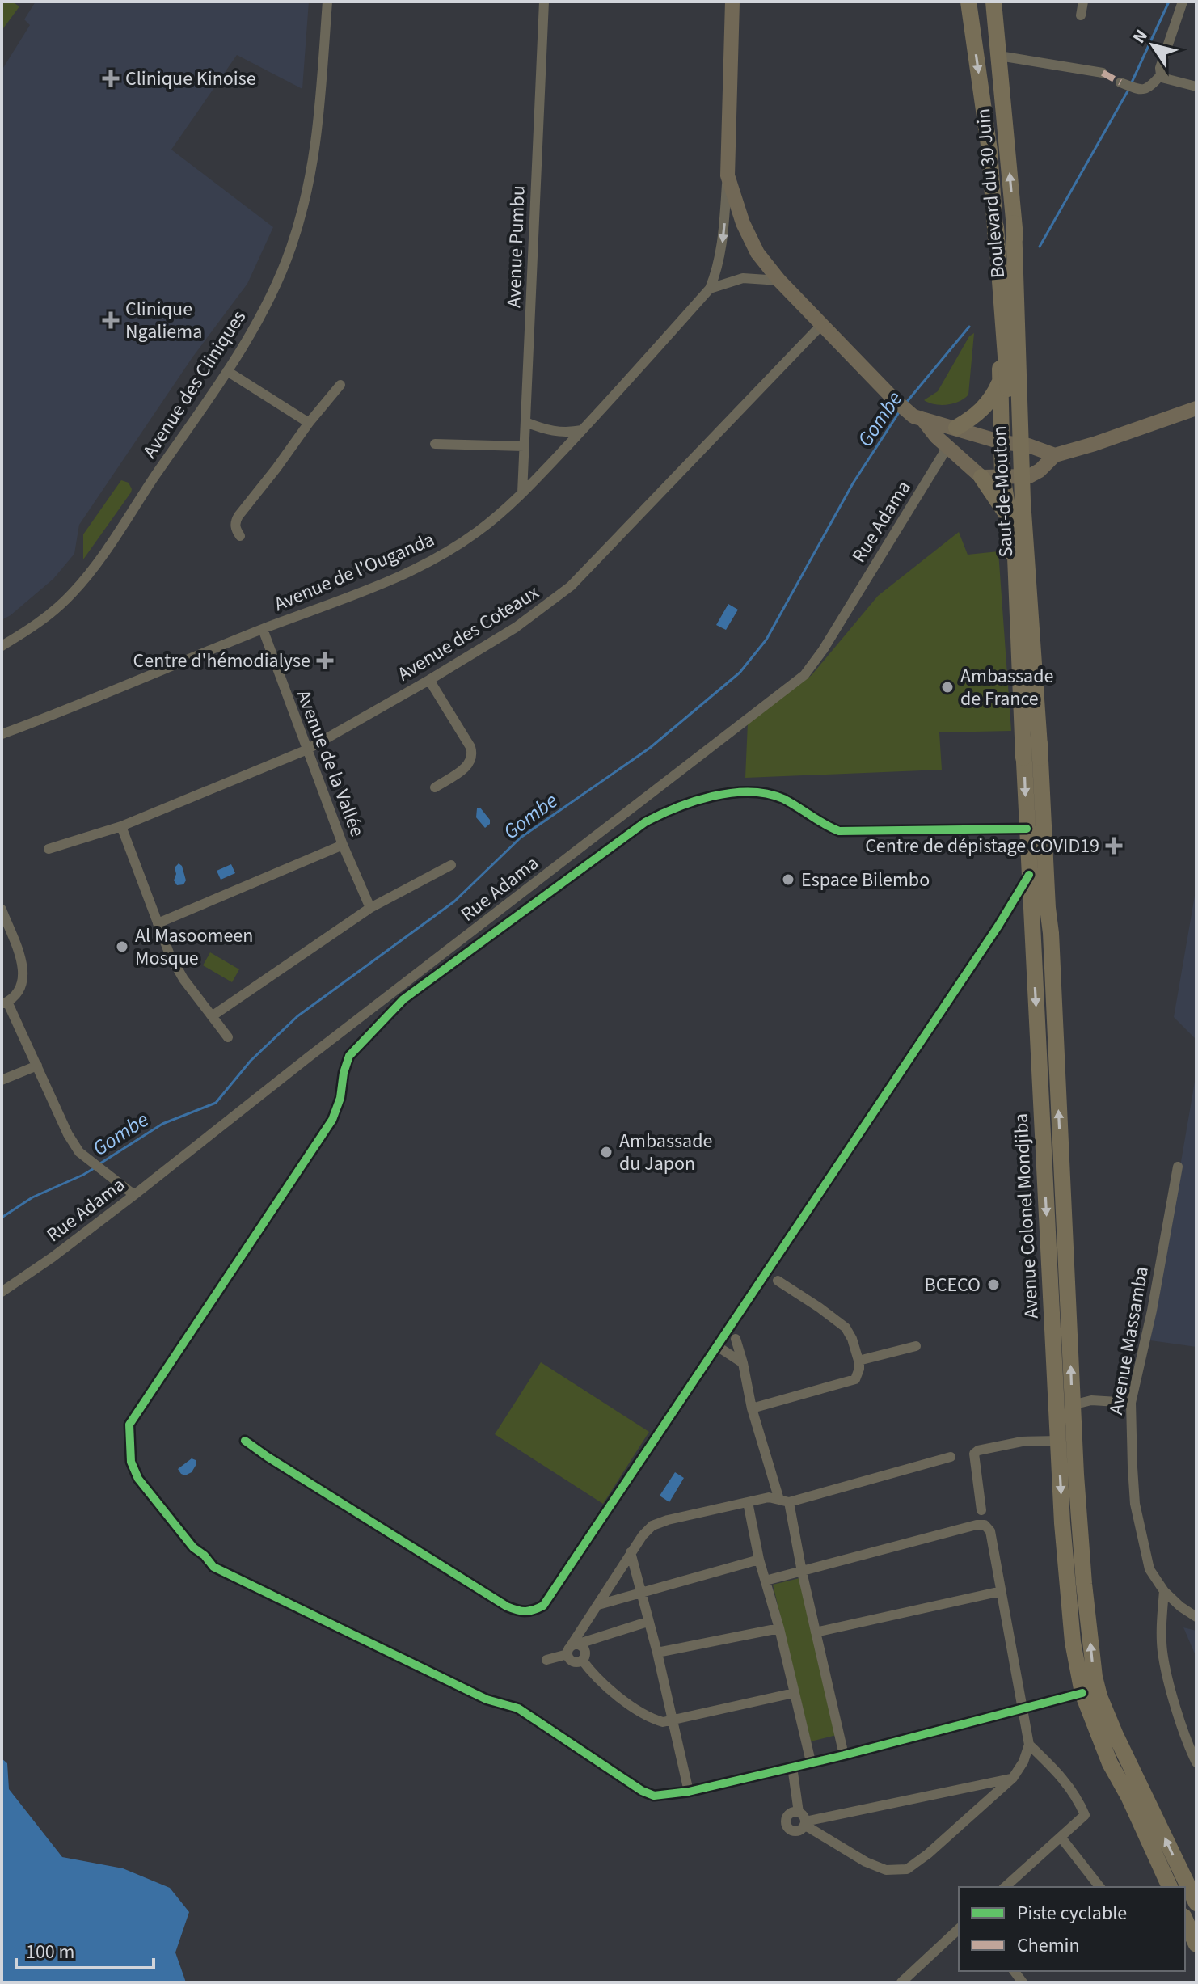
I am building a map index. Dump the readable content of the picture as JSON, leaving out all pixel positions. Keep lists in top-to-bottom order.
{
  "streets": {
    "main road": ["Boulevard du 30 Juin", "Saut-de-Mouton", "Avenue Colonel Mondjiba"],
    "street": [
      "Avenue Pumbu",
      "Avenue des Cliniques",
      "Rue Adama",
      "Avenue de l’Ouganda",
      "Avenue des Coteaux",
      "Avenue de la Vallée",
      "Avenue Massamba"
    ]
  },
  "crossings": [
    ["Boulevard du 30 Juin", "Saut-de-Mouton"],
    ["Boulevard du 30 Juin", "Avenue Colonel Mondjiba"],
    ["Avenue Pumbu", "Avenue de l’Ouganda"],
    ["Saut-de-Mouton", "Avenue Colonel Mondjiba"],
    ["Avenue de l’Ouganda", "Avenue de la Vallée"],
    ["Avenue des Coteaux", "Avenue de la Vallée"]
  ],
  "water": ["Gombe"],
  "places": {
    "health": [
      "Clinique Kinoise",
      "Clinique Ngaliema",
      "Centre d'hémodialyse",
      "Centre de dépistage COVID19"
    ],
    "other": [
      "Ambassade de France",
      "Espace Bilembo",
      "Al Masoomeen Mosque",
      "Ambassade du Japon",
      "BCECO"
    ]
  },
  "legend": ["Piste cyclable", "Chemin"],
  "scale_bar": "100 m",
  "north": "top left"
}
